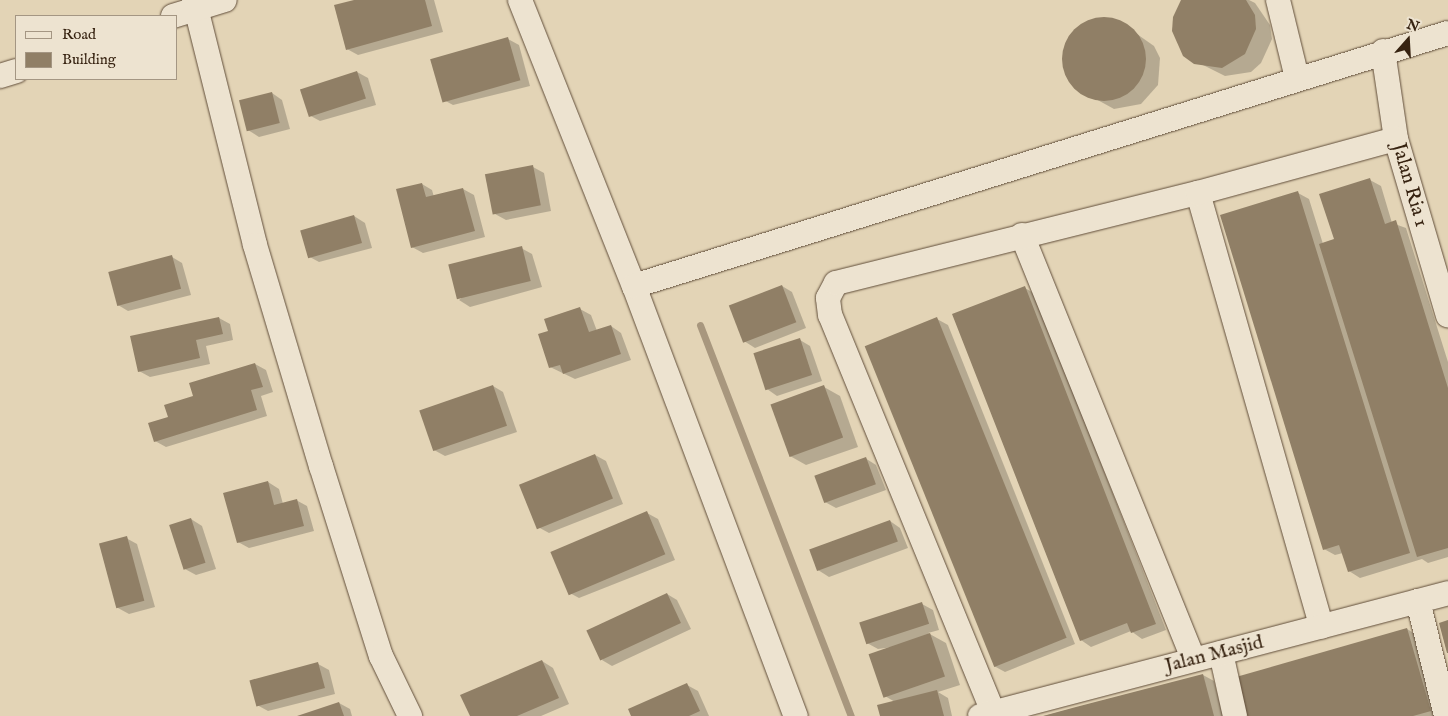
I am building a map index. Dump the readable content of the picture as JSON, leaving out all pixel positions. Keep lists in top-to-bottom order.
{
  "streets": {
    "street": ["Jalan Ria 1", "Jalan Masjid"]
  },
  "legend": ["Road", "Building"],
  "north": "top"
}
